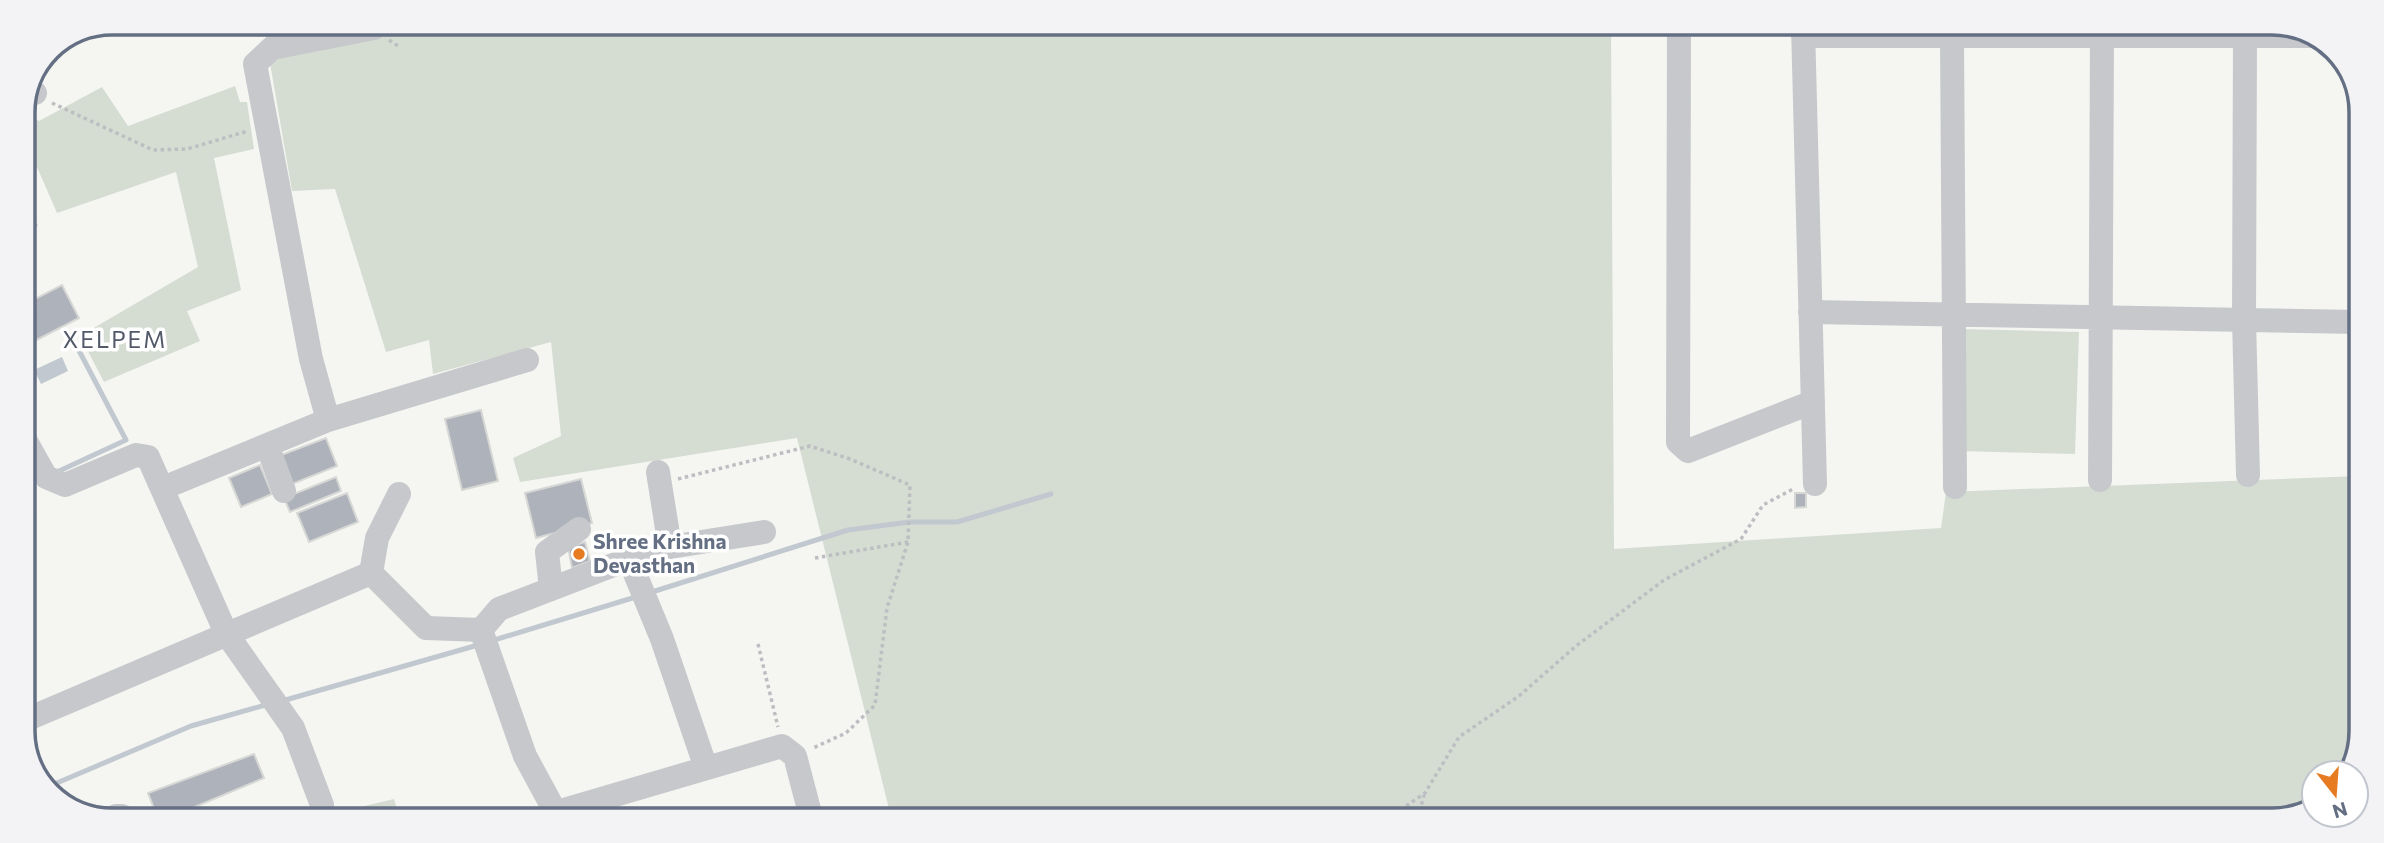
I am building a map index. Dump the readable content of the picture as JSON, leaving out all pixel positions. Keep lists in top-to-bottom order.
{
  "districts": ["XELPEM"],
  "places": ["Shree Krishna Devasthan"],
  "north": "bottom"
}
